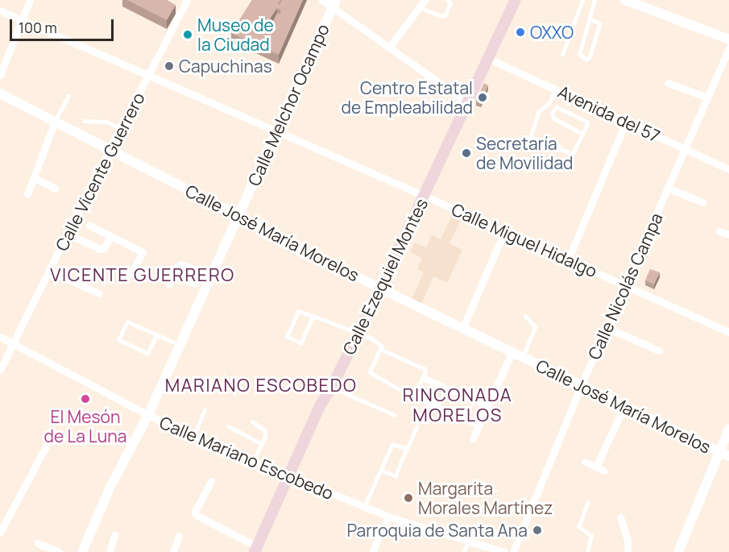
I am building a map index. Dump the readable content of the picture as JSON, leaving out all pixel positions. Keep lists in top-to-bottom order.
{
  "streets": {
    "main road": ["Calle Ezequiel Montes"],
    "street": [
      "Calle Melchor Ocampo",
      "Avenida del 57",
      "Calle Vicente Guerrero",
      "Calle José María Morelos",
      "Calle Miguel Hidalgo",
      "Calle Nicolás Campa",
      "Calle Mariano Escobedo"
    ]
  },
  "crossings": [
    ["Calle Melchor Ocampo", "Calle José María Morelos"],
    ["Calle Melchor Ocampo", "Calle Miguel Hidalgo"],
    ["Calle Melchor Ocampo", "Calle Mariano Escobedo"],
    ["Avenida del 57", "Calle Ezequiel Montes"],
    ["Avenida del 57", "Calle Nicolás Campa"],
    ["Calle Vicente Guerrero", "Calle José María Morelos"],
    ["Calle Vicente Guerrero", "Calle Miguel Hidalgo"],
    ["Calle Vicente Guerrero", "Calle Mariano Escobedo"],
    ["Calle José María Morelos", "Calle Ezequiel Montes"],
    ["Calle José María Morelos", "Calle Nicolás Campa"],
    ["Calle Miguel Hidalgo", "Calle Ezequiel Montes"],
    ["Calle Miguel Hidalgo", "Calle Nicolás Campa"],
    ["Calle Ezequiel Montes", "Calle Mariano Escobedo"]
  ],
  "districts": ["VICENTE GUERRERO", "MARIANO ESCOBEDO", "RINCONADA MORELOS"],
  "places": [
    "OXXO",
    "Museo de la Ciudad",
    "Capuchinas",
    "Centro Estatal de Empleabilidad",
    "Secretaría de Movilidad",
    "El Mesón de La Luna",
    "Margarita Morales Martínez",
    "Parroquia de Santa Ana"
  ],
  "scale_bar": "100 m"
}
